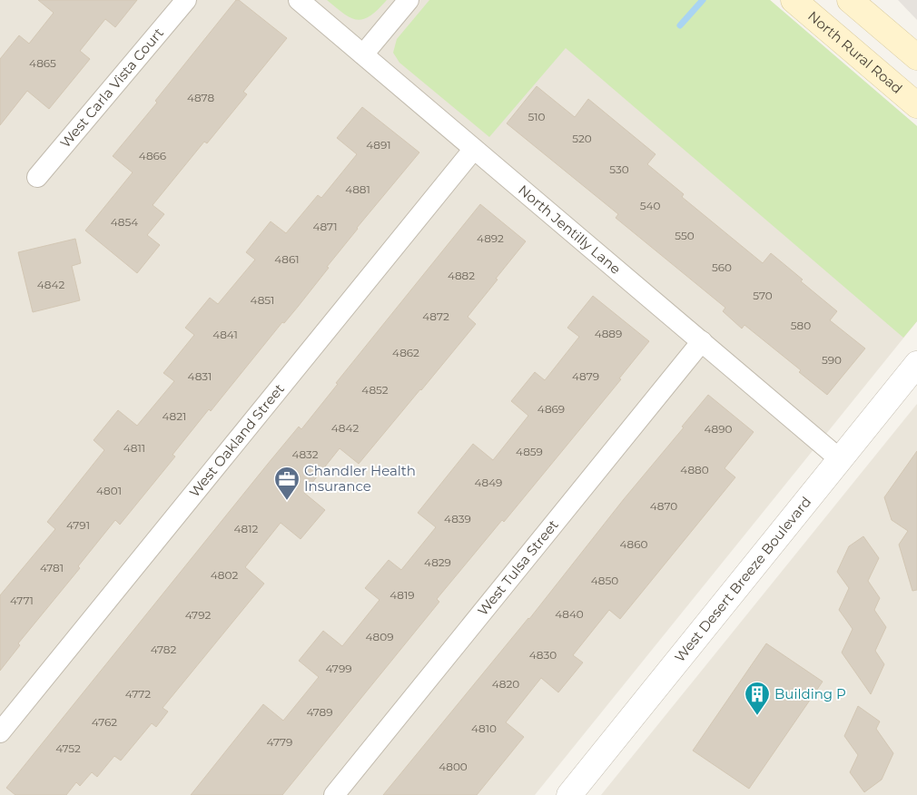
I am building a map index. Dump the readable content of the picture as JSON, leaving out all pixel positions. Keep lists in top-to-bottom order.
{
  "streets": {
    "main road": ["North Rural Road"],
    "street": [
      "West Carla Vista Court",
      "North Jentilly Lane",
      "West Oakland Street",
      "West Tulsa Street",
      "West Desert Breeze Boulevard"
    ]
  },
  "crossings": [
    ["North Jentilly Lane", "West Oakland Street"],
    ["North Jentilly Lane", "West Tulsa Street"],
    ["North Jentilly Lane", "West Desert Breeze Boulevard"]
  ],
  "places": {
    "office": ["Chandler Health Insurance"],
    "building": ["Building P"]
  },
  "house_numbers": [
    "4865",
    "4878",
    "510",
    "520",
    "4891",
    "4866",
    "530",
    "4881",
    "540",
    "4854",
    "4871",
    "550",
    "4892",
    "4861",
    "560",
    "4882",
    "4842",
    "570",
    "4851",
    "4872",
    "580",
    "4889",
    "4841",
    "4862",
    "590",
    "4831",
    "4879",
    "4852",
    "4869",
    "4821",
    "4842",
    "4890",
    "4811",
    "4859",
    "4832",
    "4880",
    "4849",
    "4801",
    "4870",
    "4839",
    "4791",
    "4812",
    "4860",
    "4829",
    "4781",
    "4802",
    "4850",
    "4819",
    "4771",
    "4840",
    "4792",
    "4809",
    "4782",
    "4830",
    "4799",
    "4820",
    "4772",
    "4789",
    "4762",
    "4810",
    "4779",
    "4752",
    "4800"
  ]
}
